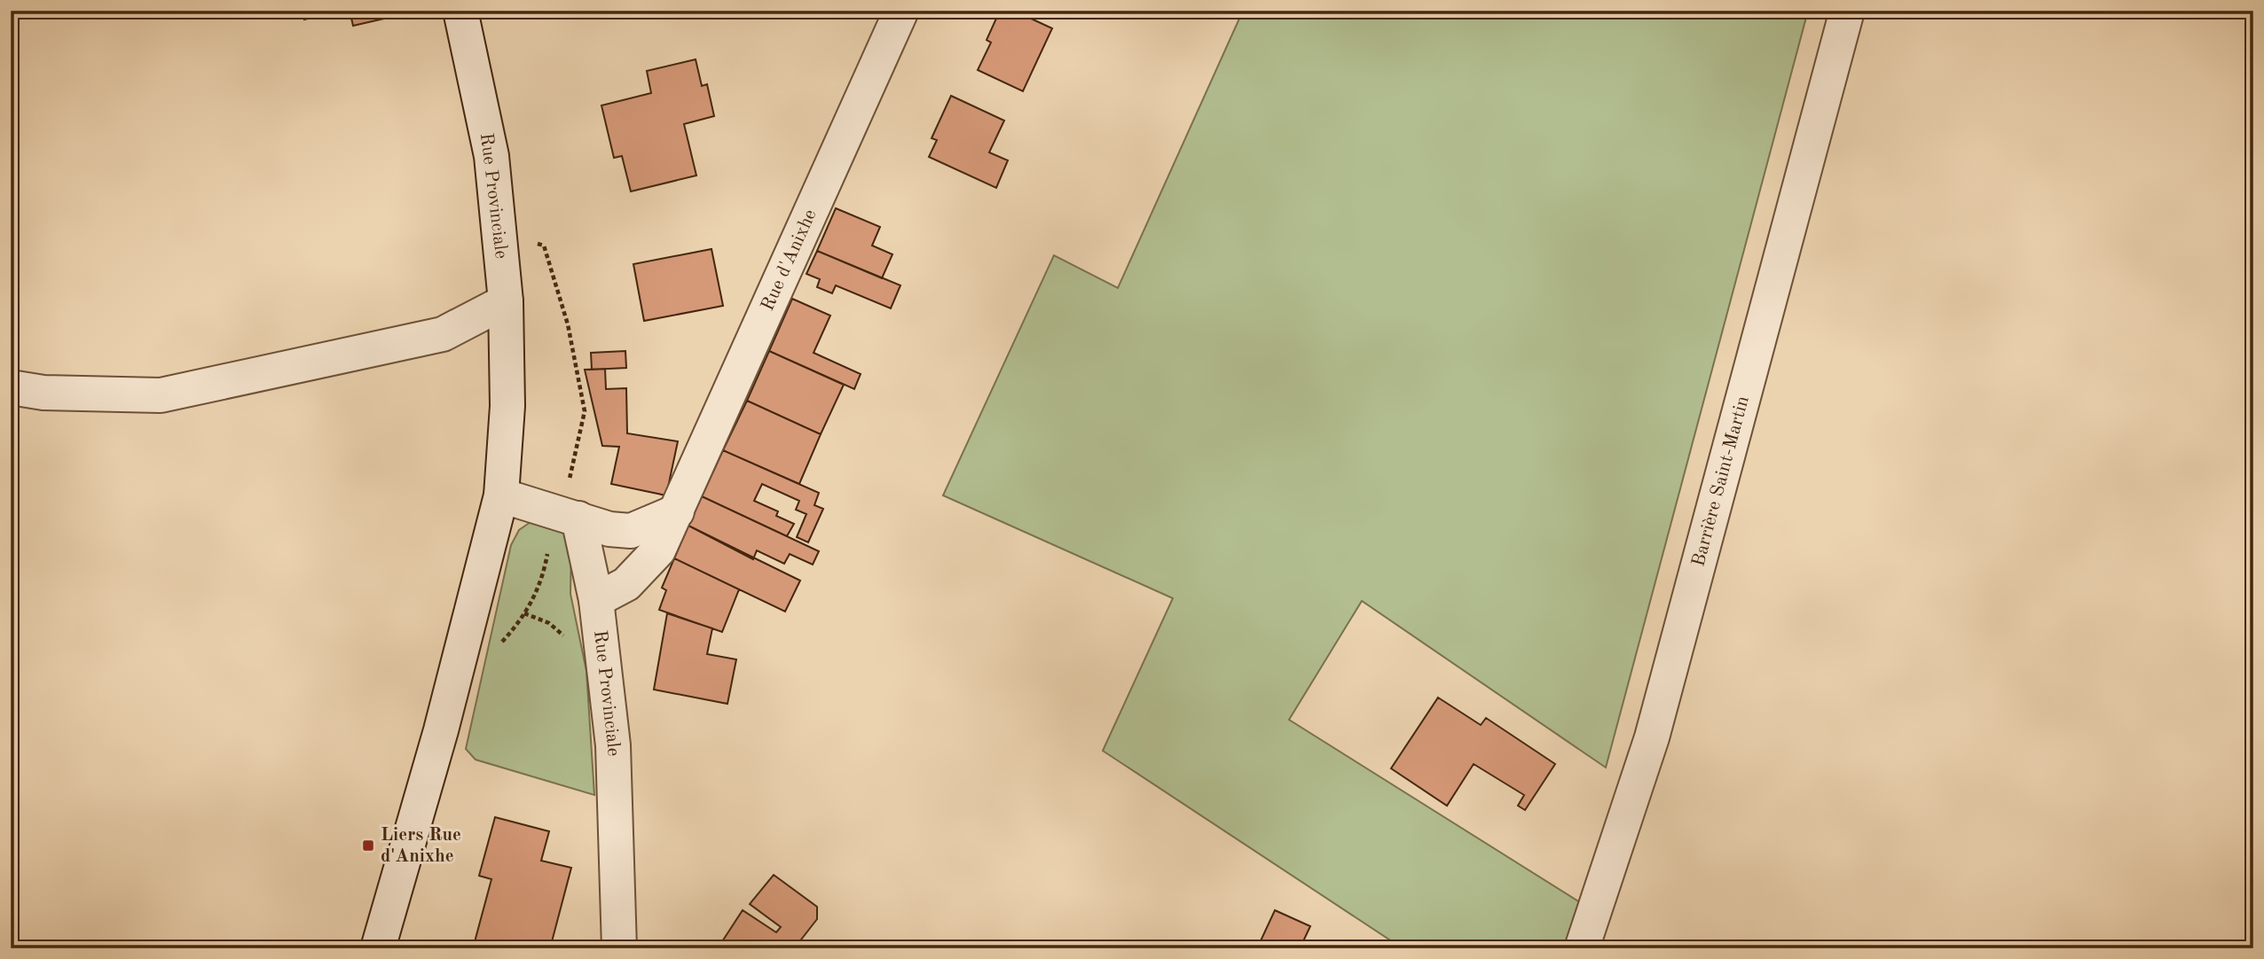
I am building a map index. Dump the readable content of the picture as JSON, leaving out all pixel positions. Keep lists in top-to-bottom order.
{
  "streets": {
    "street": ["Rue Provinciale", "Rue d'Anixhe", "Barrière Saint-Martin"]
  },
  "crossings": [
    ["Rue Provinciale", "Rue d'Anixhe"]
  ],
  "places": {
    "transit": ["Liers Rue d'Anixhe"]
  }
}
